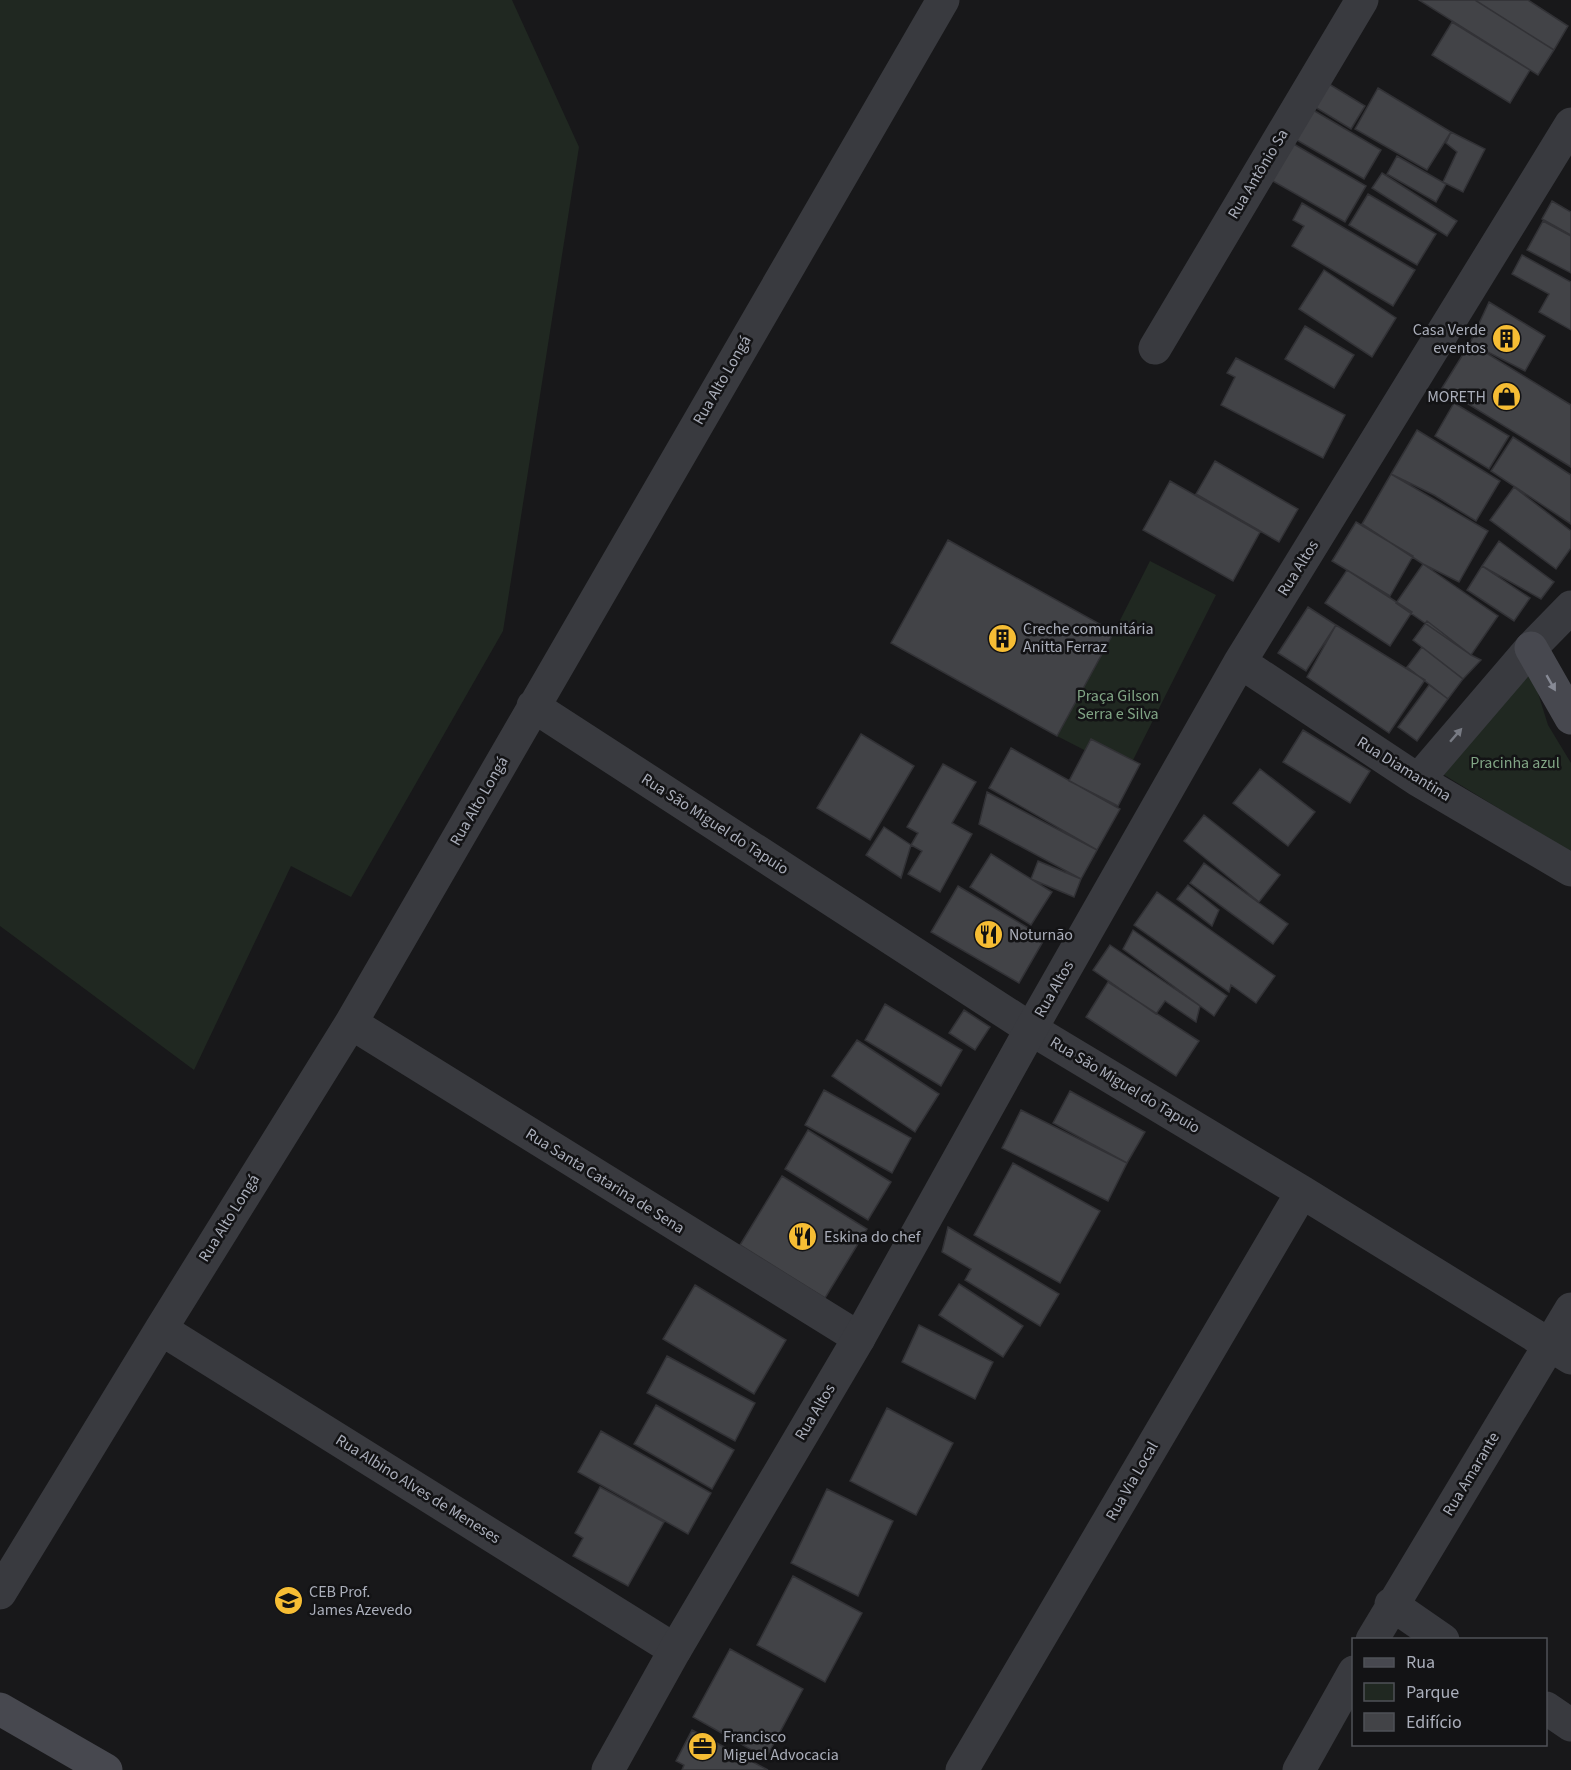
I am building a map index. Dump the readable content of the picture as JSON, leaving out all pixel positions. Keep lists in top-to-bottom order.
{
  "streets": {
    "street": [
      "Rua Antônio Sa",
      "Rua Alto Longá",
      "Rua Altos",
      "Rua Diamantina",
      "Rua São Miguel do Tapuio",
      "Rua Santa Catarina de Sena",
      "Rua Amarante",
      "Rua Via Local",
      "Rua Albino Alves de Meneses"
    ]
  },
  "crossings": [
    ["Rua Alto Longá", "Rua São Miguel do Tapuio"],
    ["Rua Alto Longá", "Rua Santa Catarina de Sena"],
    ["Rua Alto Longá", "Rua Albino Alves de Meneses"],
    ["Rua Altos", "Rua Diamantina"],
    ["Rua Altos", "Rua São Miguel do Tapuio"],
    ["Rua Altos", "Rua Santa Catarina de Sena"],
    ["Rua Altos", "Rua Albino Alves de Meneses"],
    ["Rua São Miguel do Tapuio", "Rua Amarante"],
    ["Rua São Miguel do Tapuio", "Rua Via Local"]
  ],
  "parks": ["Praça Gilson Serra e Silva", "Pracinha azul"],
  "places": {
    "building": ["Casa Verde eventos", "Creche comunitária Anitta Ferraz"],
    "shop": ["MORETH"],
    "restaurant": ["Noturnão", "Eskina do chef"],
    "school or university": ["CEB Prof. James Azevedo"],
    "office": ["Francisco Miguel Advocacia"]
  },
  "legend": ["Rua", "Parque", "Edifício"]
}
